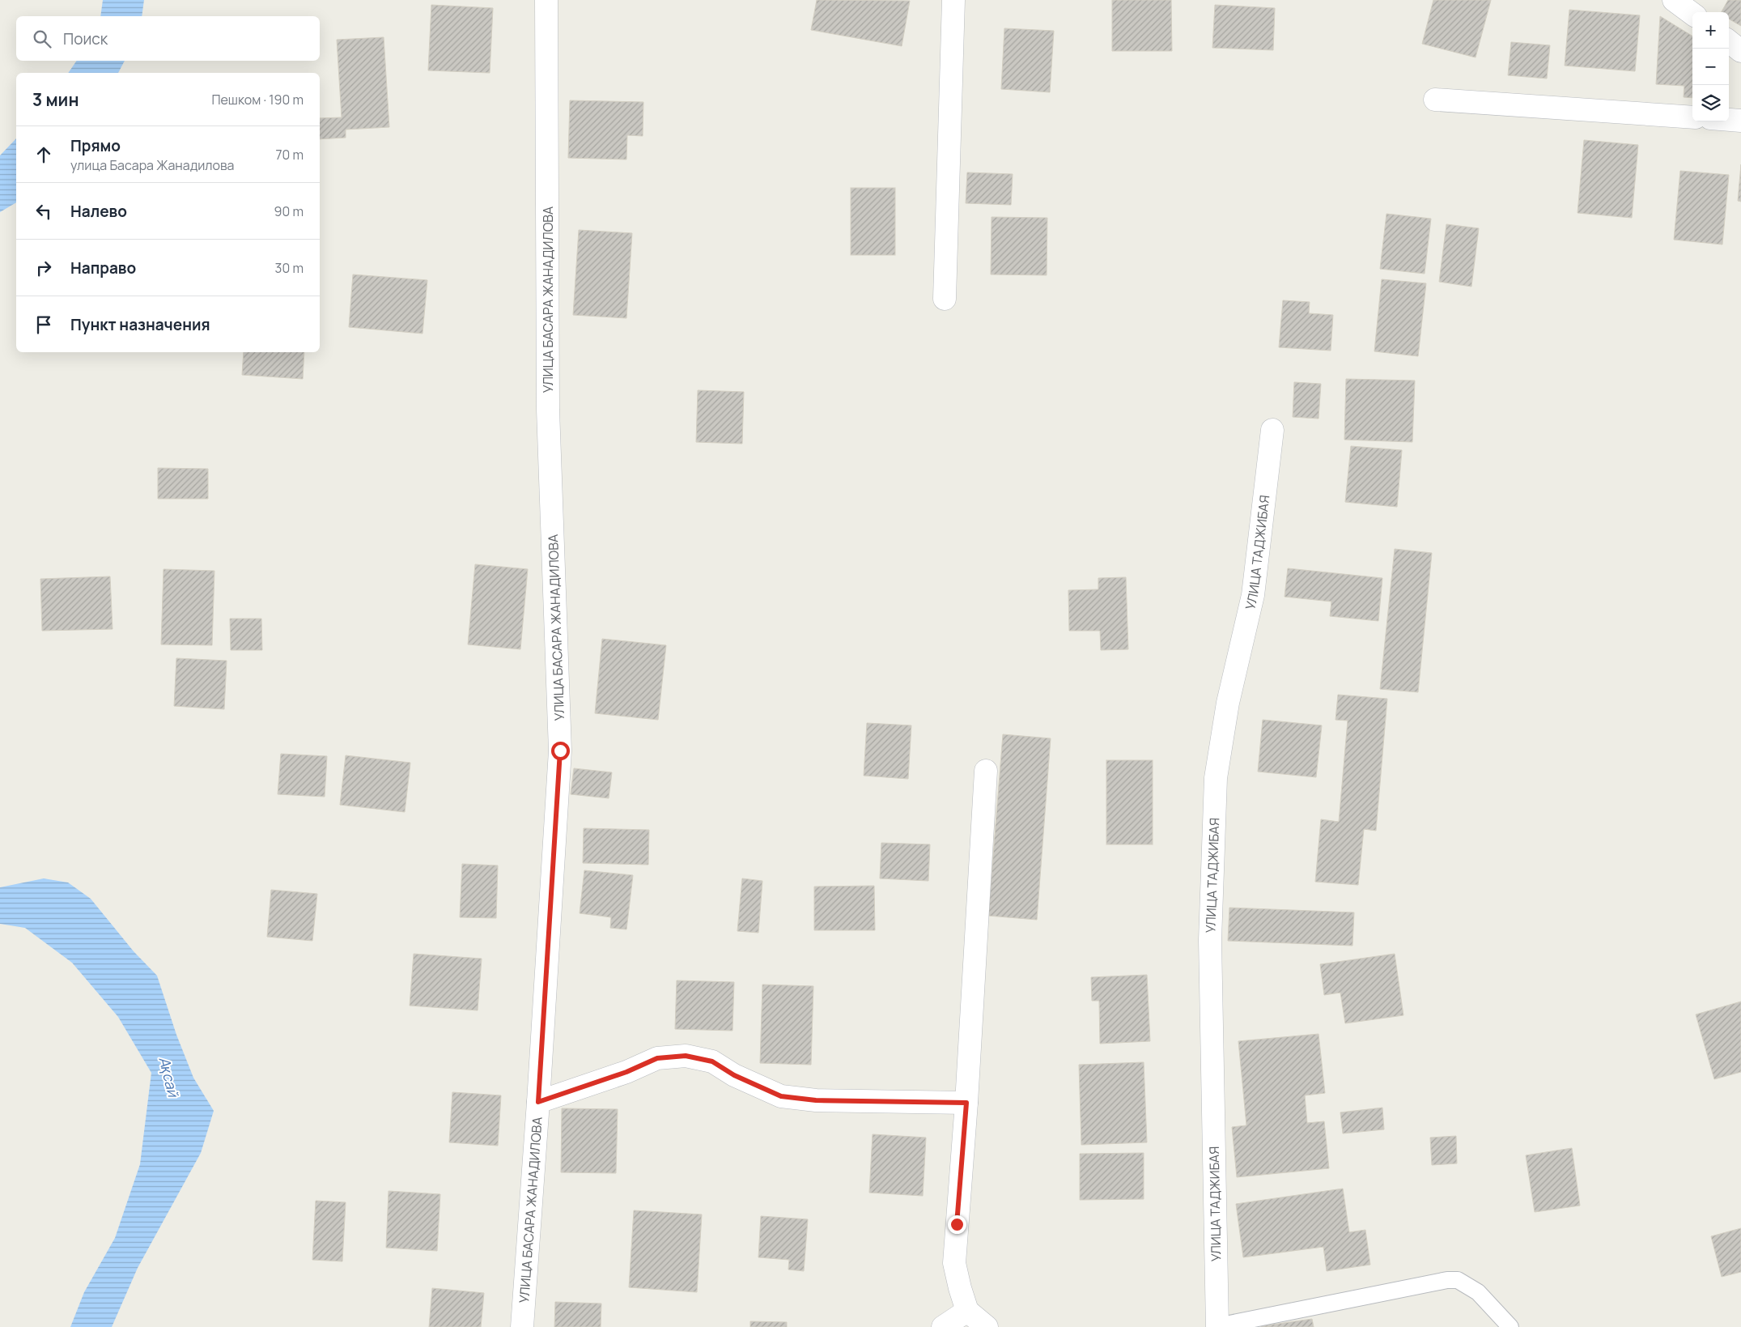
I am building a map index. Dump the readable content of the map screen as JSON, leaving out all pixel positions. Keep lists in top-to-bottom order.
{
  "streets": {
    "street": ["УЛИЦА БАСАРА ЖАНАДИЛОВА", "УЛИЦА ТАДЖИБАЯ"]
  },
  "water": ["Ақсай"],
  "page": {
    "map_buttons": ["+", "−"],
    "search": "Поиск",
    "heading": ["3 мин", "Пешком · 190 m"],
    "list": [
      ["Прямо", "улица Басара Жанадилова", "70 m"],
      ["Налево", "90 m"],
      ["Направо", "30 m"],
      "Пункт назначения"
    ]
  }
}
